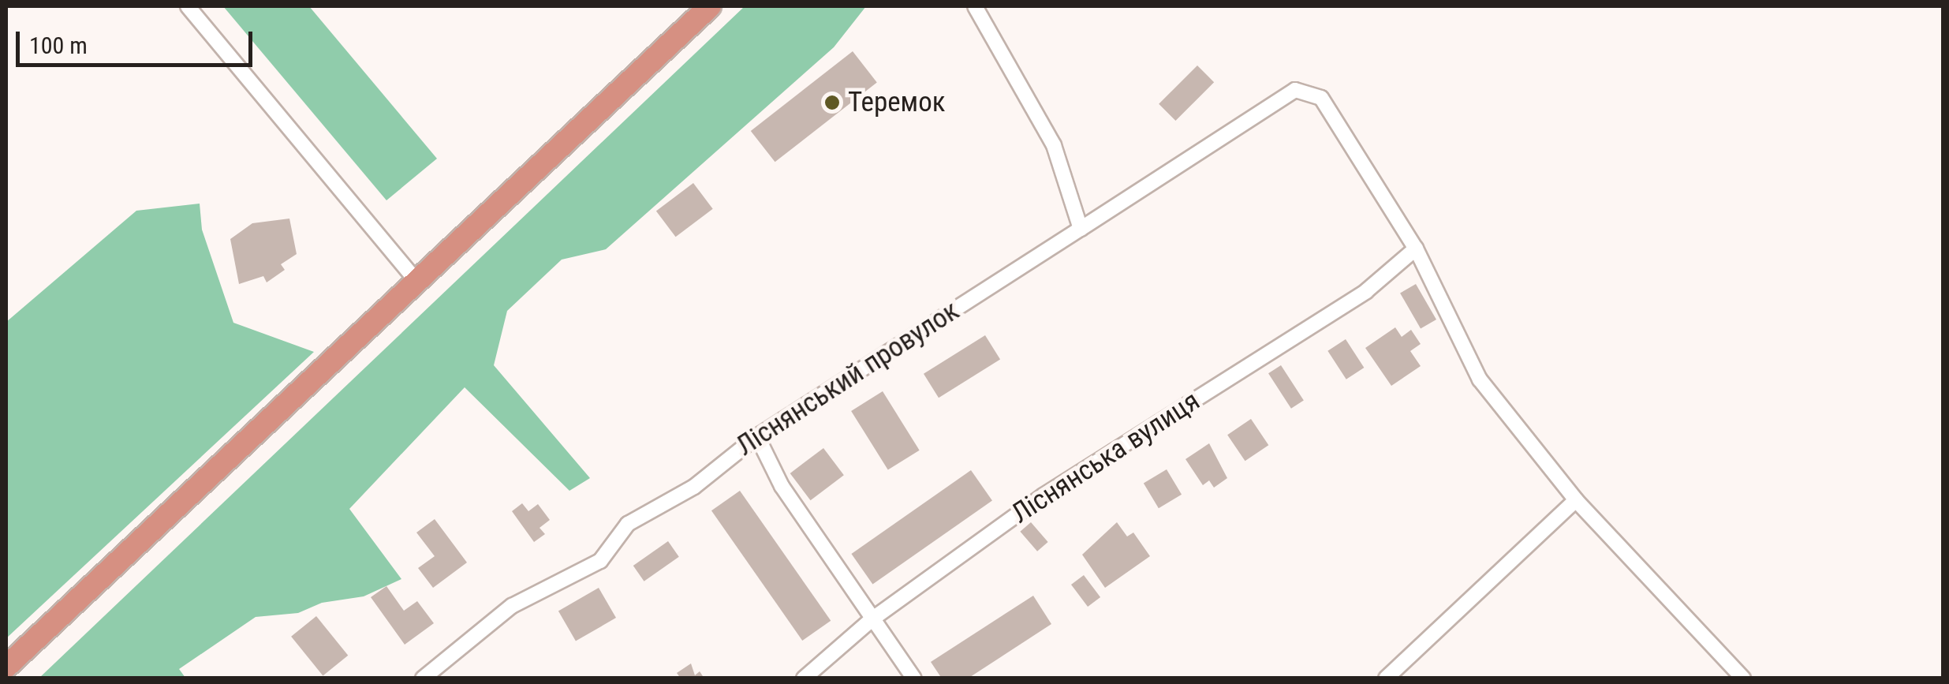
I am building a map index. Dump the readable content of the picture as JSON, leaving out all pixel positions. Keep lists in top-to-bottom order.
{
  "streets": {
    "street": ["Ліснянський провулок", "Ліснянська вулиця"]
  },
  "crossings": [
    ["Ліснянський провулок", "Ліснянська вулиця"]
  ],
  "places": ["Теремок"],
  "scale_bar": "100 m"
}
